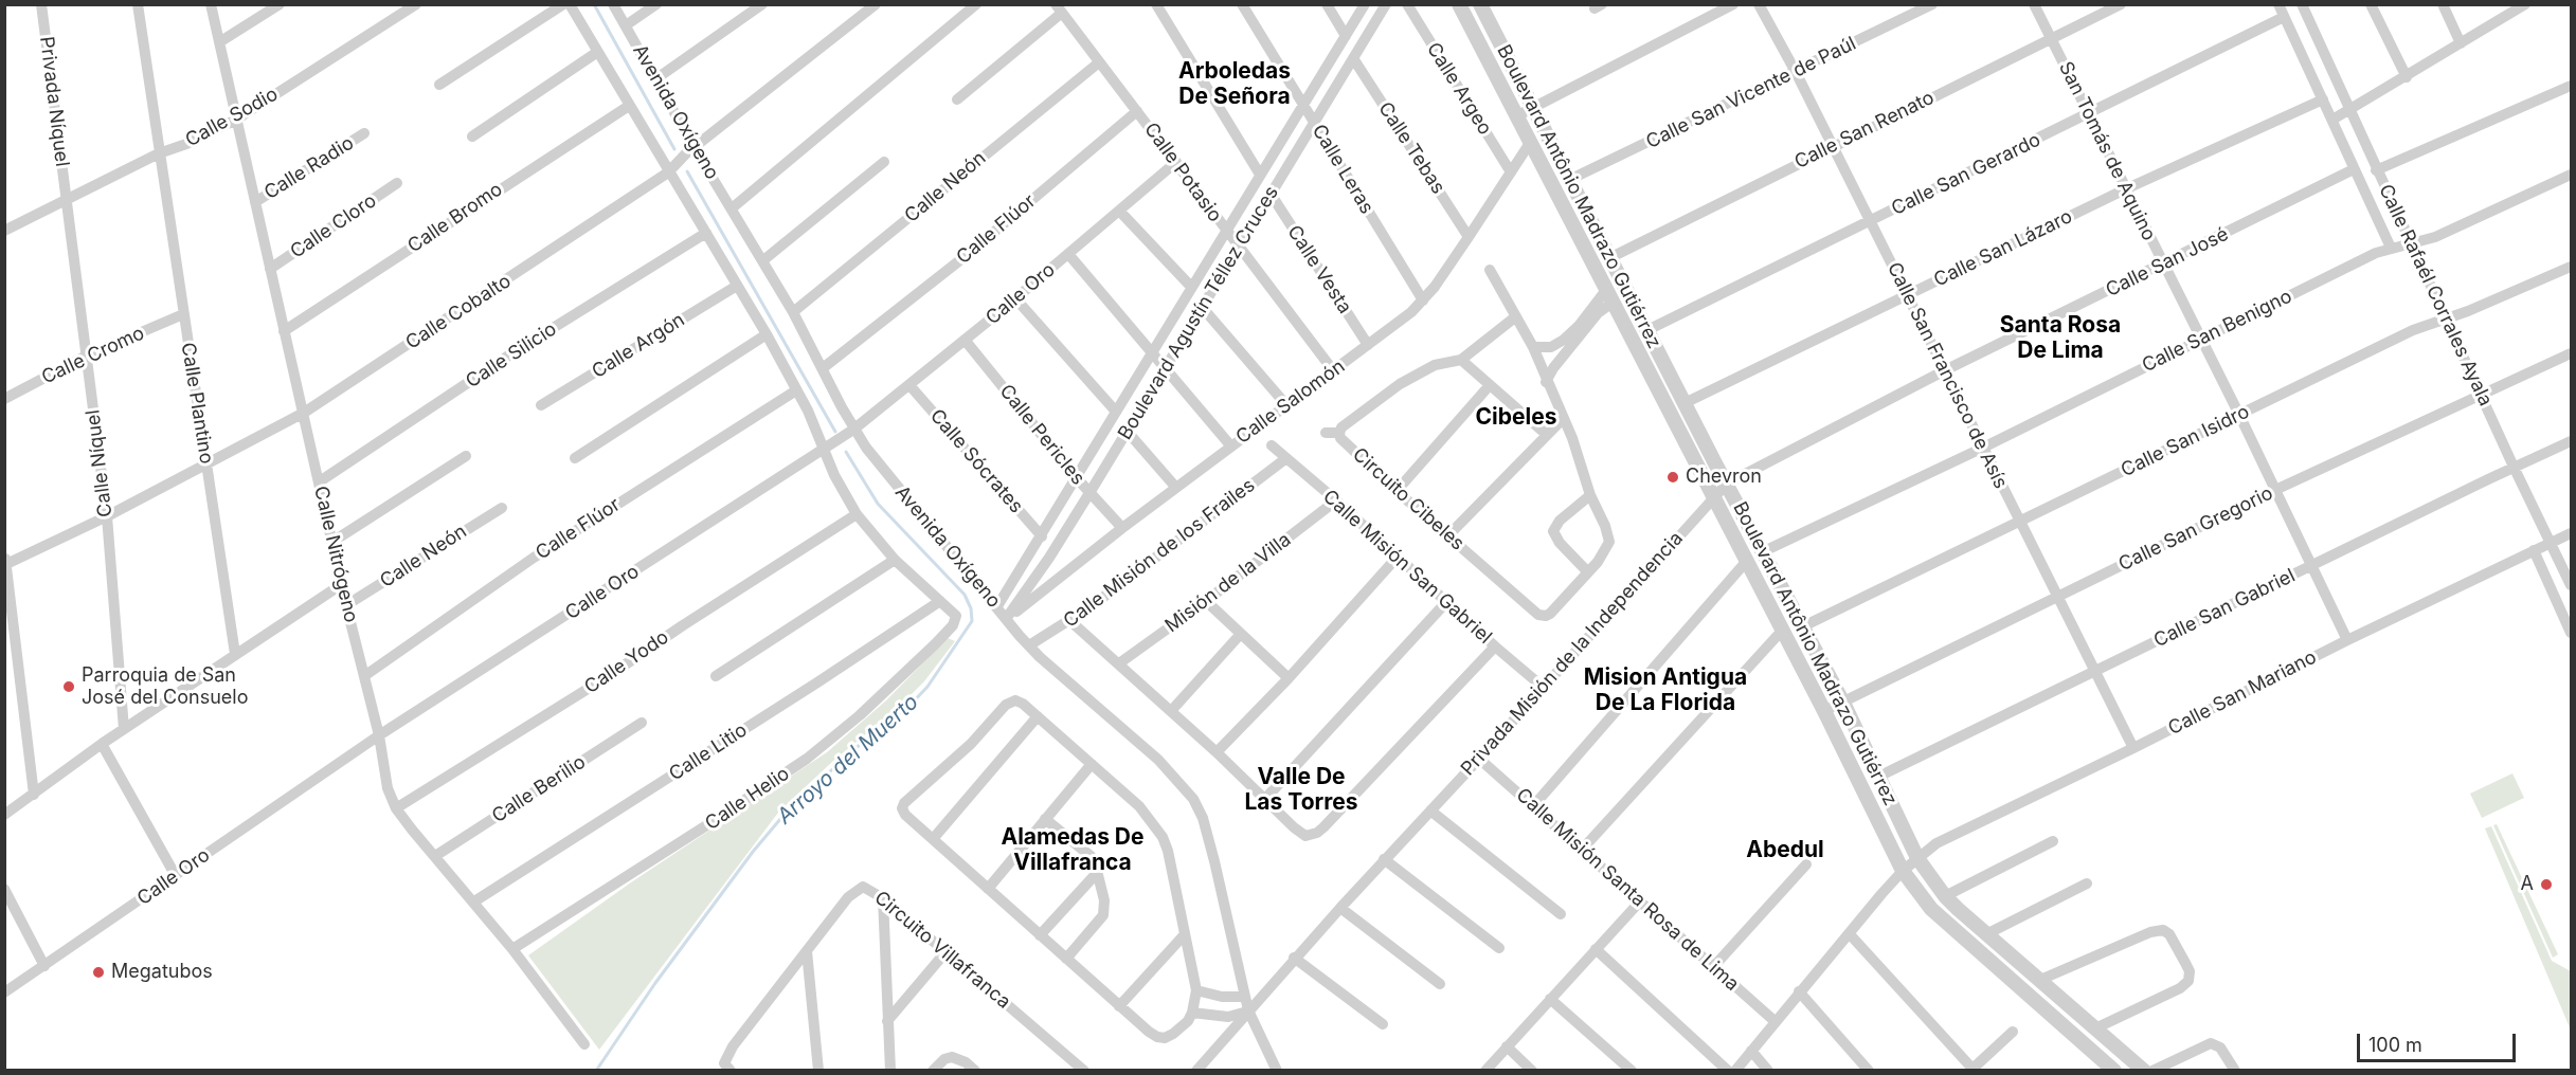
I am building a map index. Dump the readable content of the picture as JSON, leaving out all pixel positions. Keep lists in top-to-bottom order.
{
  "streets": {
    "street": [
      "Calle Argeo",
      "Calle San Vicente de Paúl",
      "Privada Níquel",
      "Avenida Oxígeno",
      "Calle Sodio",
      "Calle San Renato",
      "Calle Tebas",
      "San Tomás de Aquino",
      "Calle Radio",
      "Calle Leras",
      "Calle Potasio",
      "Calle San Gerardo",
      "Calle Neón",
      "Boulevard Antônio Madrazo Gutiérrez",
      "Calle Bromo",
      "Calle Cloro",
      "Calle Flúor",
      "Calle San Lázaro",
      "Calle San José",
      "Calle Vesta",
      "Calle Oro",
      "Calle Rafaél Corrales Ayala",
      "Calle Cobalto",
      "Boulevard Agustín Téllez Cruces",
      "Calle San Benigno",
      "Calle Argón",
      "Calle Cromo",
      "Calle Silicio",
      "Calle San Francisco de Asís",
      "Calle Salomón",
      "Calle Plantino",
      "Calle Pericles",
      "Calle San Isidro",
      "Calle Sócrates",
      "Calle Níquel",
      "Circuito Cibeles",
      "Calle San Gregorio",
      "Calle Misión de los Frailes",
      "Calle Nitrógeno",
      "Calle Misión San Gabriel",
      "Misión de la Villa",
      "Calle San Gabriel",
      "Privada Misión de la Independencia",
      "Calle Yodo",
      "Calle San Mariano",
      "Calle Litio",
      "Calle Berilio",
      "Calle Helio",
      "Calle Misión Santa Rosa de Lima",
      "Circuito Villafranca"
    ]
  },
  "crossings": [
    ["Calle Argeo", "Calle Salomón"],
    ["Calle San Vicente de Paúl", "Boulevard Antônio Madrazo Gutiérrez"],
    ["Calle San Vicente de Paúl", "Calle San Francisco de Asís"],
    ["Privada Níquel", "Calle Sodio"],
    ["Privada Níquel", "Calle Níquel"],
    ["Avenida Oxígeno", "Calle Neón"],
    ["Avenida Oxígeno", "Calle Bromo"],
    ["Avenida Oxígeno", "Calle Flúor"],
    ["Avenida Oxígeno", "Calle Oro"],
    ["Avenida Oxígeno", "Calle Cobalto"],
    ["Avenida Oxígeno", "Boulevard Agustín Téllez Cruces"],
    ["Avenida Oxígeno", "Calle Argón"],
    ["Avenida Oxígeno", "Calle Silicio"],
    ["Avenida Oxígeno", "Calle Salomón"],
    ["Avenida Oxígeno", "Calle Misión de los Frailes"],
    ["Avenida Oxígeno", "Privada Misión de la Independencia"],
    ["Avenida Oxígeno", "Calle Yodo"],
    ["Avenida Oxígeno", "Calle Litio"],
    ["Avenida Oxígeno", "Calle Helio"],
    ["Calle Sodio", "Calle Plantino"],
    ["Calle Sodio", "Calle Níquel"],
    ["Calle Sodio", "Calle Nitrógeno"],
    ["Calle San Renato", "San Tomás de Aquino"],
    ["Calle San Renato", "Boulevard Antônio Madrazo Gutiérrez"],
    ["Calle San Renato", "Calle San Francisco de Asís"],
    ["Calle Tebas", "Boulevard Agustín Téllez Cruces"],
    ["Calle Tebas", "Calle Salomón"],
    ["San Tomás de Aquino", "Calle San Gerardo"],
    ["San Tomás de Aquino", "Calle San Lázaro"],
    ["San Tomás de Aquino", "Calle San José"],
    ["San Tomás de Aquino", "Calle San Benigno"],
    ["San Tomás de Aquino", "Calle San Isidro"],
    ["San Tomás de Aquino", "Calle San Gregorio"],
    ["San Tomás de Aquino", "Calle San Gabriel"],
    ["San Tomás de Aquino", "Calle San Mariano"],
    ["Calle Radio", "Calle Nitrógeno"],
    ["Calle Leras", "Boulevard Agustín Téllez Cruces"],
    ["Calle Leras", "Calle Salomón"],
    ["Calle Potasio", "Calle Neón"],
    ["Calle Potasio", "Calle Flúor"],
    ["Calle Potasio", "Calle Oro"],
    ["Calle Potasio", "Boulevard Agustín Téllez Cruces"],
    ["Calle Potasio", "Calle Salomón"],
    ["Calle San Gerardo", "Boulevard Antônio Madrazo Gutiérrez"],
    ["Calle San Gerardo", "Calle Rafaél Corrales Ayala"],
    ["Calle San Gerardo", "Calle San Francisco de Asís"],
    ["Calle Neón", "Calle Nitrógeno"],
    ["Boulevard Antônio Madrazo Gutiérrez", "Calle San Lázaro"],
    ["Boulevard Antônio Madrazo Gutiérrez", "Calle San José"],
    ["Boulevard Antônio Madrazo Gutiérrez", "Calle San Benigno"],
    ["Boulevard Antônio Madrazo Gutiérrez", "Calle Salomón"],
    ["Boulevard Antônio Madrazo Gutiérrez", "Calle San Isidro"],
    ["Boulevard Antônio Madrazo Gutiérrez", "Calle San Gregorio"],
    ["Boulevard Antônio Madrazo Gutiérrez", "Calle San Gabriel"],
    ["Boulevard Antônio Madrazo Gutiérrez", "Privada Misión de la Independencia"],
    ["Boulevard Antônio Madrazo Gutiérrez", "Calle San Mariano"],
    ["Calle Bromo", "Calle Nitrógeno"],
    ["Calle Cloro", "Calle Nitrógeno"],
    ["Calle Flúor", "Calle Nitrógeno"],
    ["Calle San Lázaro", "Calle Rafaél Corrales Ayala"],
    ["Calle San Lázaro", "Calle San Francisco de Asís"],
    ["Calle San José", "Calle Rafaél Corrales Ayala"],
    ["Calle San José", "Calle San Francisco de Asís"],
    ["Calle San José", "Privada Misión de la Independencia"],
    ["Calle Vesta", "Boulevard Agustín Téllez Cruces"],
    ["Calle Vesta", "Calle Salomón"],
    ["Calle Oro", "Calle Pericles"],
    ["Calle Oro", "Calle Sócrates"],
    ["Calle Oro", "Calle Nitrógeno"],
    ["Calle Rafaél Corrales Ayala", "Calle San Benigno"],
    ["Calle Rafaél Corrales Ayala", "Calle San Isidro"],
    ["Calle Rafaél Corrales Ayala", "Calle San Gregorio"],
    ["Calle Rafaél Corrales Ayala", "Calle San Gabriel"],
    ["Calle Rafaél Corrales Ayala", "Calle San Mariano"],
    ["Calle Cobalto", "Calle Plantino"],
    ["Calle Cobalto", "Calle Níquel"],
    ["Calle Cobalto", "Calle Nitrógeno"],
    ["Boulevard Agustín Téllez Cruces", "Calle Salomón"],
    ["Boulevard Agustín Téllez Cruces", "Calle Pericles"],
    ["Boulevard Agustín Téllez Cruces", "Calle Sócrates"],
    ["Calle San Benigno", "Calle San Francisco de Asís"],
    ["Calle Cromo", "Calle Plantino"],
    ["Calle Cromo", "Calle Níquel"],
    ["Calle Silicio", "Calle Nitrógeno"],
    ["Calle San Francisco de Asís", "Calle San Isidro"],
    ["Calle San Francisco de Asís", "Calle San Gregorio"],
    ["Calle San Francisco de Asís", "Calle San Gabriel"],
    ["Calle San Francisco de Asís", "Calle San Mariano"],
    ["Calle Salomón", "Calle Pericles"],
    ["Calle Misión de los Frailes", "Calle Misión San Gabriel"],
    ["Calle Nitrógeno", "Calle Yodo"],
    ["Calle Nitrógeno", "Calle Litio"],
    ["Calle Nitrógeno", "Calle Berilio"],
    ["Calle Nitrógeno", "Calle Helio"],
    ["Calle Misión San Gabriel", "Misión de la Villa"],
    ["Calle Misión San Gabriel", "Privada Misión de la Independencia"],
    ["Privada Misión de la Independencia", "Calle Misión Santa Rosa de Lima"],
    ["Calle San Mariano", "Calle Misión Santa Rosa de Lima"]
  ],
  "districts": [
    "Arboledas De Señora",
    "Santa Rosa De Lima",
    "Cibeles",
    "Mision Antigua De La Florida",
    "Valle De Las Torres",
    "Alamedas De Villafranca",
    "Abedul"
  ],
  "water": ["Arroyo del Muerto"],
  "places": [
    "Chevron",
    "Parroquia de San José del Consuelo",
    "A",
    "Megatubos"
  ],
  "scale_bar": "100 m"
}
